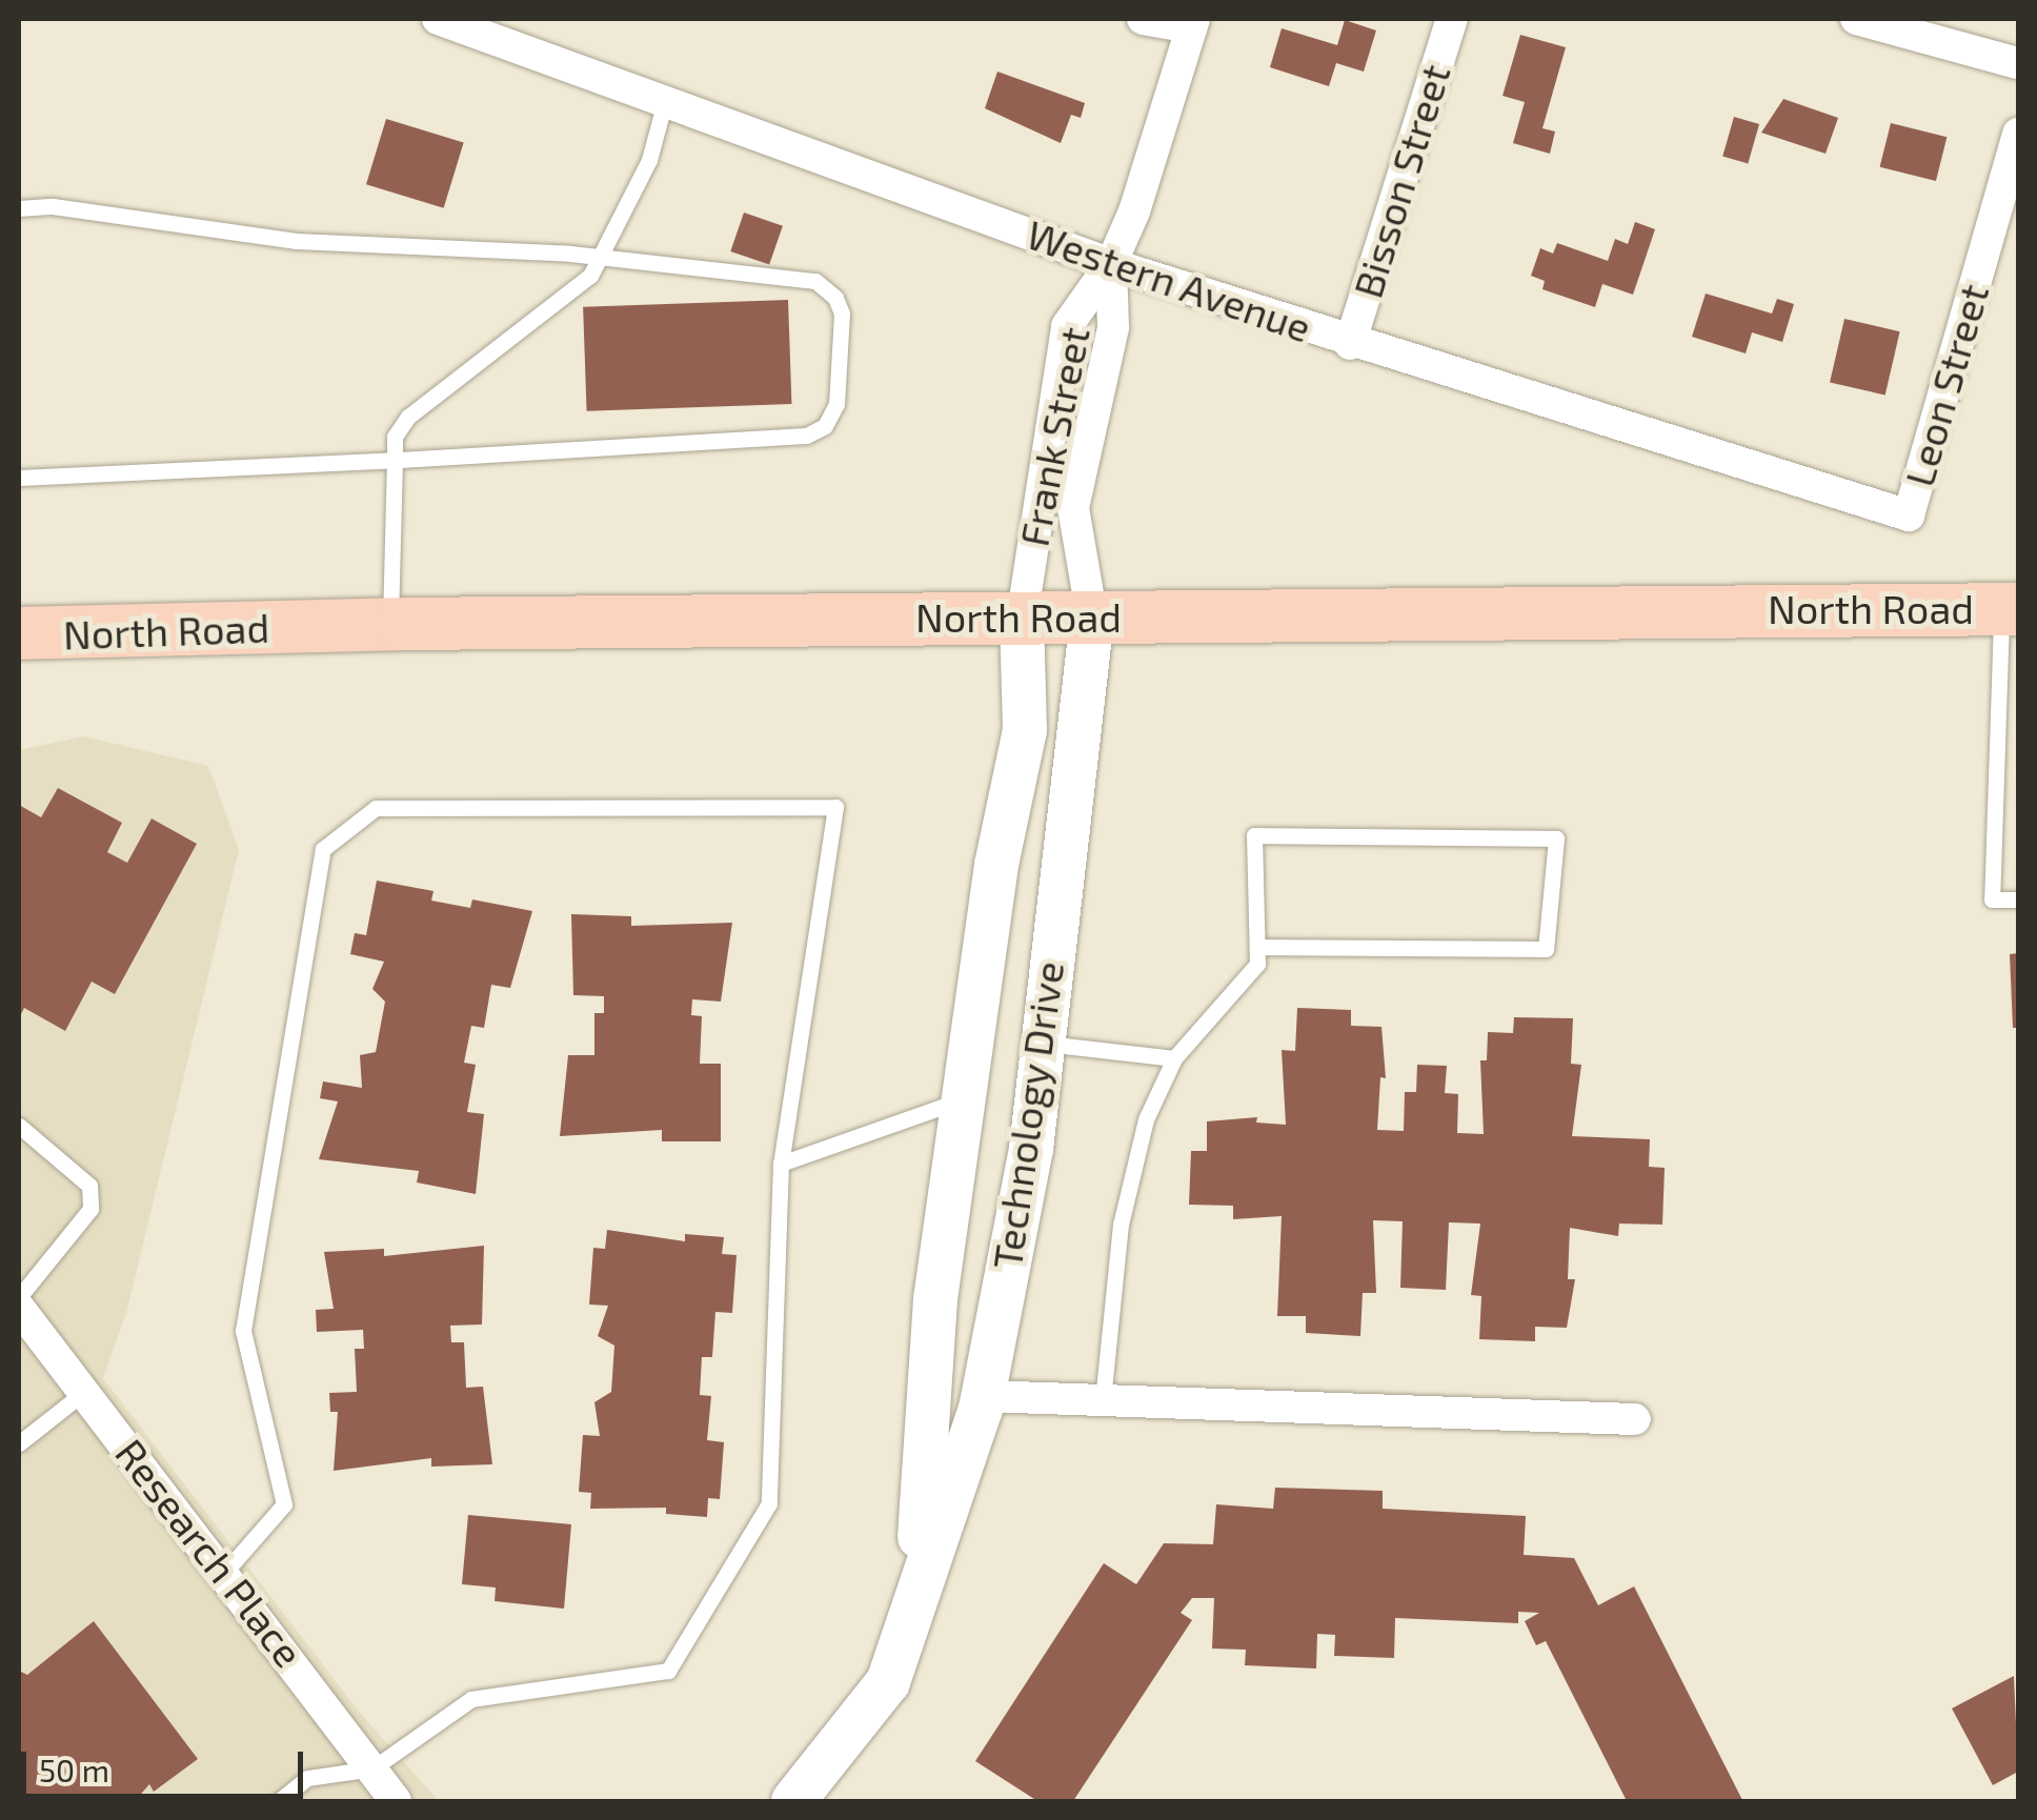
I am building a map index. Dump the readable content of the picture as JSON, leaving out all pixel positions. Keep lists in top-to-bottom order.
{
  "streets": {
    "main road": ["North Road"],
    "street": [
      "Bisson Street",
      "Western Avenue",
      "Leon Street",
      "Frank Street",
      "Technology Drive",
      "Research Place"
    ]
  },
  "crossings": [
    ["Bisson Street", "Western Avenue"],
    ["Western Avenue", "Leon Street"],
    ["Western Avenue", "Frank Street"],
    ["Frank Street", "North Road"],
    ["Frank Street", "Technology Drive"],
    ["North Road", "Technology Drive"]
  ],
  "scale_bar": "50 m"
}
